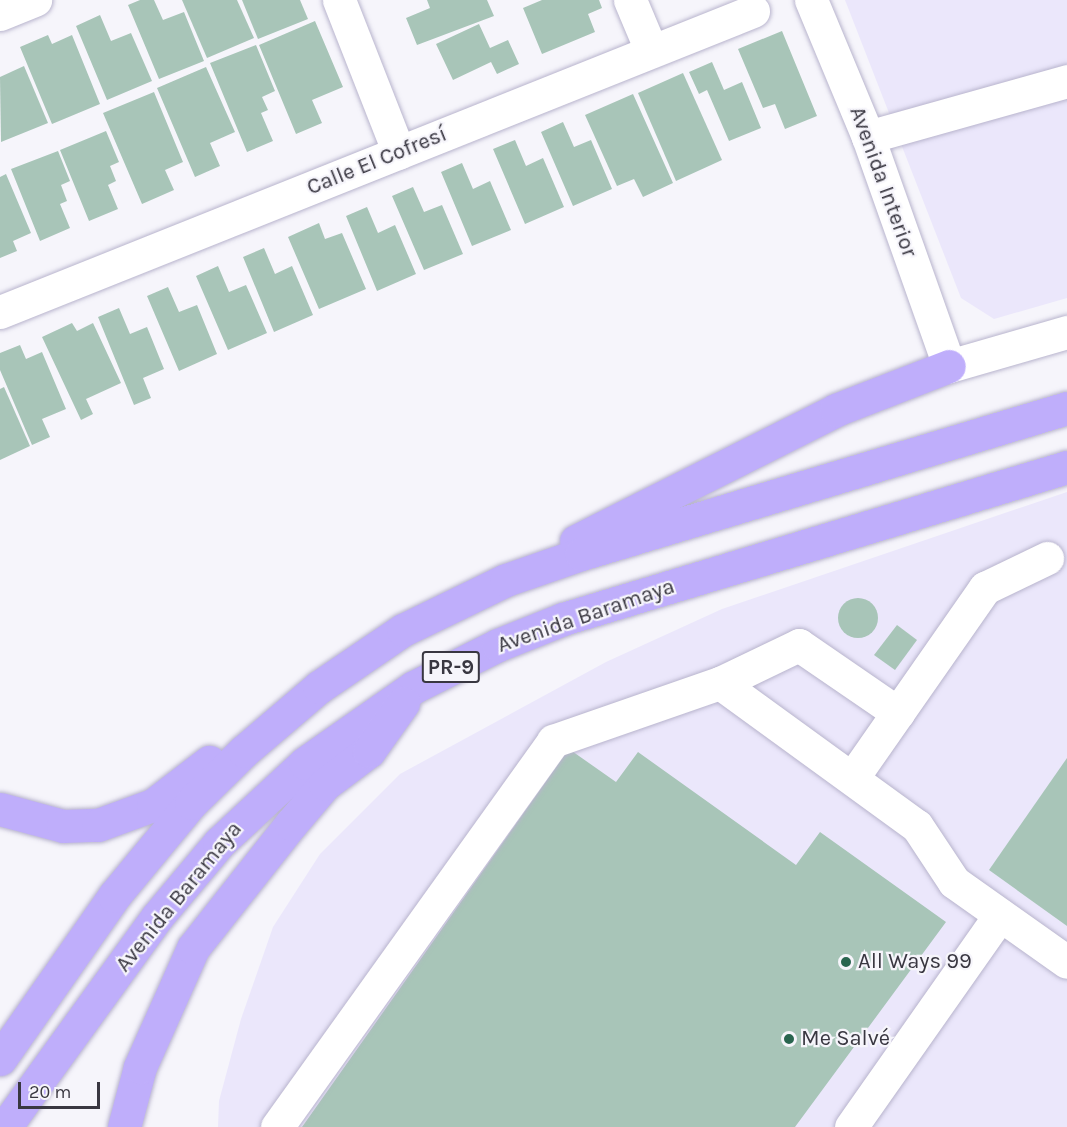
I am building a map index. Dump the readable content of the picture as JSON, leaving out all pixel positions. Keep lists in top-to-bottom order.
{
  "streets": {
    "highway": ["Avenida Baramaya", "PR-9"],
    "street": ["Calle El Cofresí", "Avenida Interior"]
  },
  "places": ["All Ways 99", "Me Salvé"],
  "scale_bar": "20 m"
}
